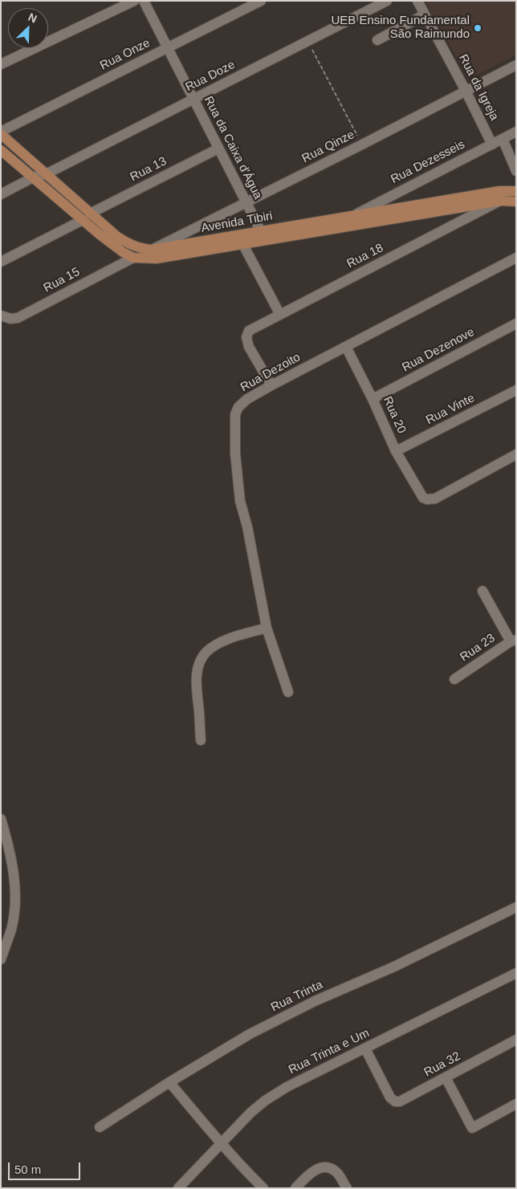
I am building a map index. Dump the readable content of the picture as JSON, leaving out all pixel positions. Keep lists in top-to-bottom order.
{
  "streets": {
    "main road": ["Avenida Tibiri"],
    "street": [
      "Rua Onze",
      "Rua Doze",
      "Rua da Igreja",
      "Rua Qinze",
      "Rua da Caixa d'Água",
      "Rua Dezesseis",
      "Rua 13",
      "Rua 18",
      "Rua 15",
      "Rua Dezenove",
      "Rua Dezoito",
      "Rua Vinte",
      "Rua 20",
      "Rua 23",
      "Rua Trinta",
      "Rua Trinta e Um",
      "Rua 32"
    ]
  },
  "crossings": [
    ["Rua Onze", "Rua da Caixa d'Água"],
    ["Rua Onze", "Avenida Tibiri"],
    ["Rua Doze", "Rua da Caixa d'Água"],
    ["Rua Doze", "Avenida Tibiri"],
    ["Rua da Igreja", "Rua Qinze"],
    ["Rua da Igreja", "Rua Dezesseis"],
    ["Rua Qinze", "Rua da Caixa d'Água"],
    ["Rua Qinze", "Avenida Tibiri"],
    ["Rua da Caixa d'Água", "Rua 13"],
    ["Rua da Caixa d'Água", "Avenida Tibiri"],
    ["Rua Dezesseis", "Avenida Tibiri"],
    ["Rua 13", "Avenida Tibiri"],
    ["Avenida Tibiri", "Rua 18"],
    ["Avenida Tibiri", "Rua 15"],
    ["Rua 18", "Rua Dezoito"],
    ["Rua Dezenove", "Rua 20"],
    ["Rua Dezoito", "Rua 20"],
    ["Rua Vinte", "Rua 20"],
    ["Rua Trinta e Um", "Rua 32"]
  ],
  "places": ["UEB Ensino Fundamental São Raimundo"],
  "scale_bar": "50 m",
  "north": "top right"
}
